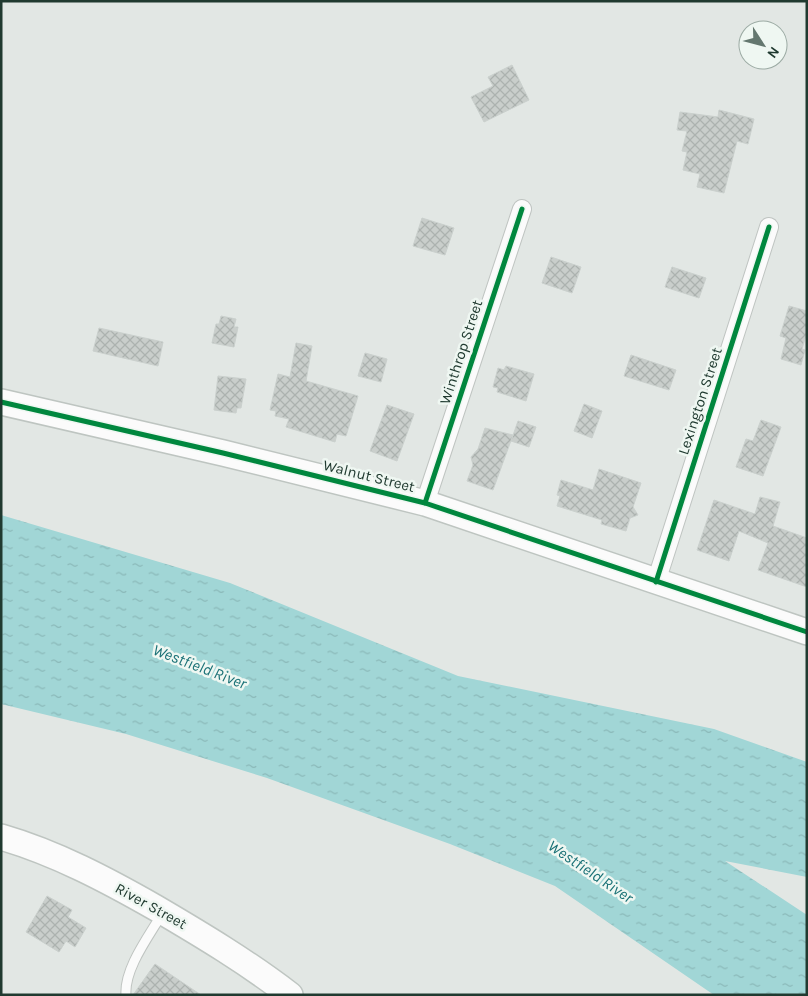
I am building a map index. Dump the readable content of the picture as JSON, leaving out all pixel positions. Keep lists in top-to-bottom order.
{
  "streets": {
    "main road": ["Walnut Street", "River Street"],
    "street": ["Winthrop Street", "Lexington Street"]
  },
  "crossings": [
    ["Winthrop Street", "Walnut Street"],
    ["Lexington Street", "Walnut Street"]
  ],
  "water": ["Westfield River"],
  "north": "bottom right"
}
